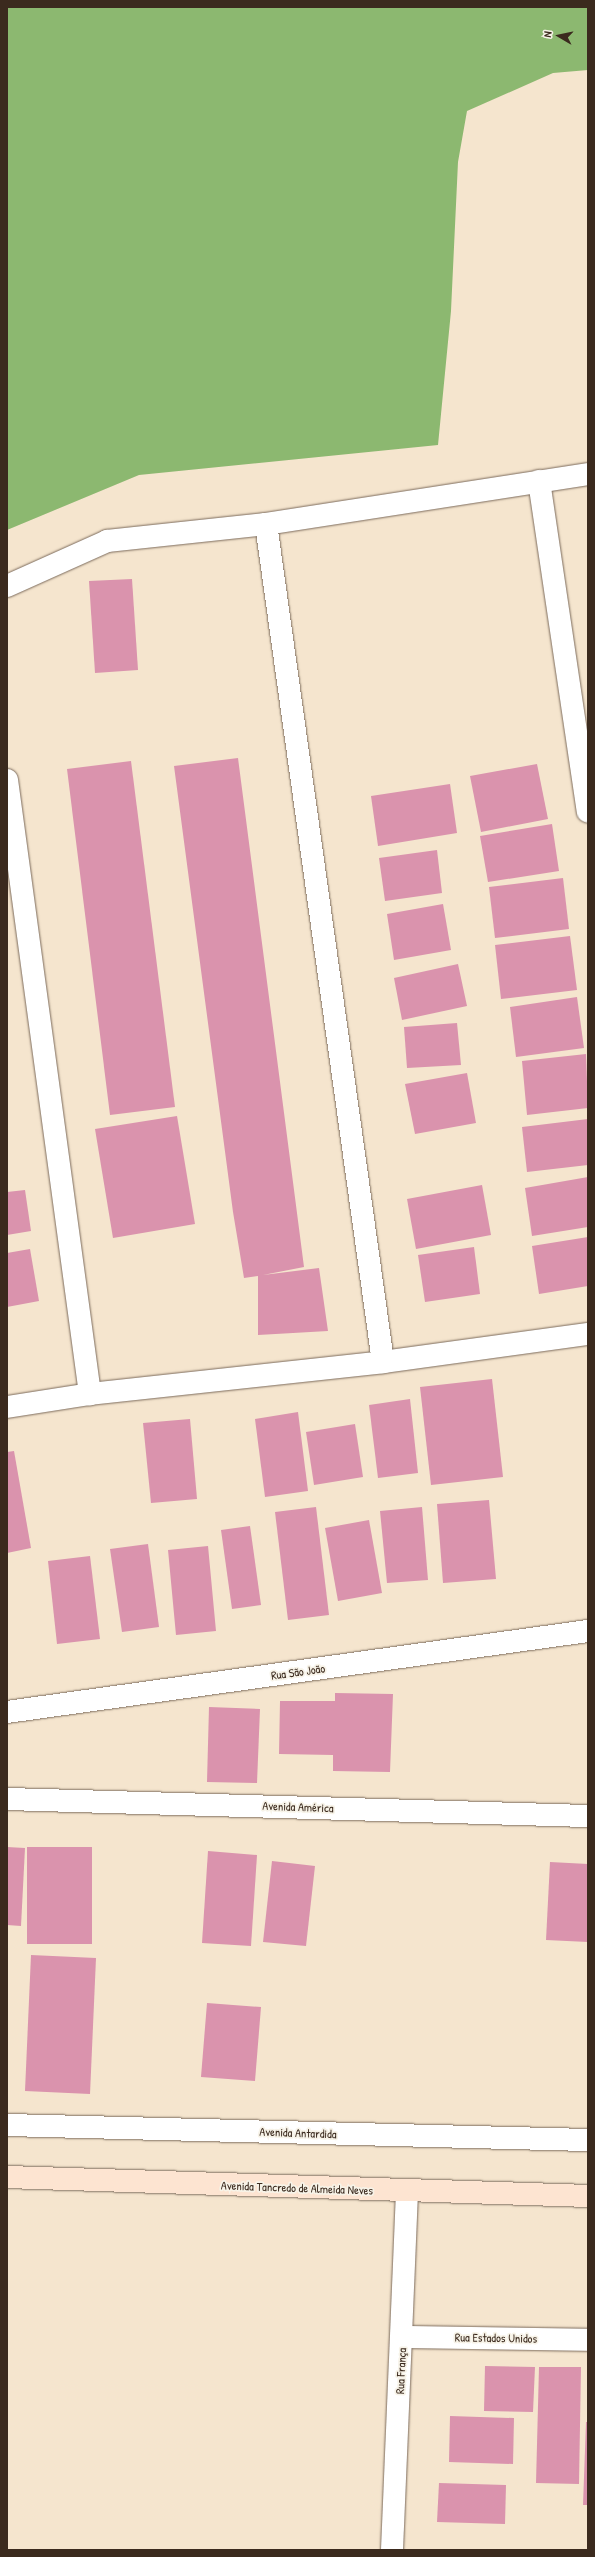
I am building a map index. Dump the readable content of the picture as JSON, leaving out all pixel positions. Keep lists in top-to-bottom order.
{
  "streets": {
    "main road": ["Avenida Tancredo de Almeida Neves"],
    "street": [
      "Rua São João",
      "Avenida América",
      "Avenida Antardida",
      "Rua Estados Unidos",
      "Rua França"
    ]
  },
  "crossings": [
    ["Avenida Tancredo de Almeida Neves", "Rua França"],
    ["Rua Estados Unidos", "Rua França"]
  ],
  "north": "left"
}
